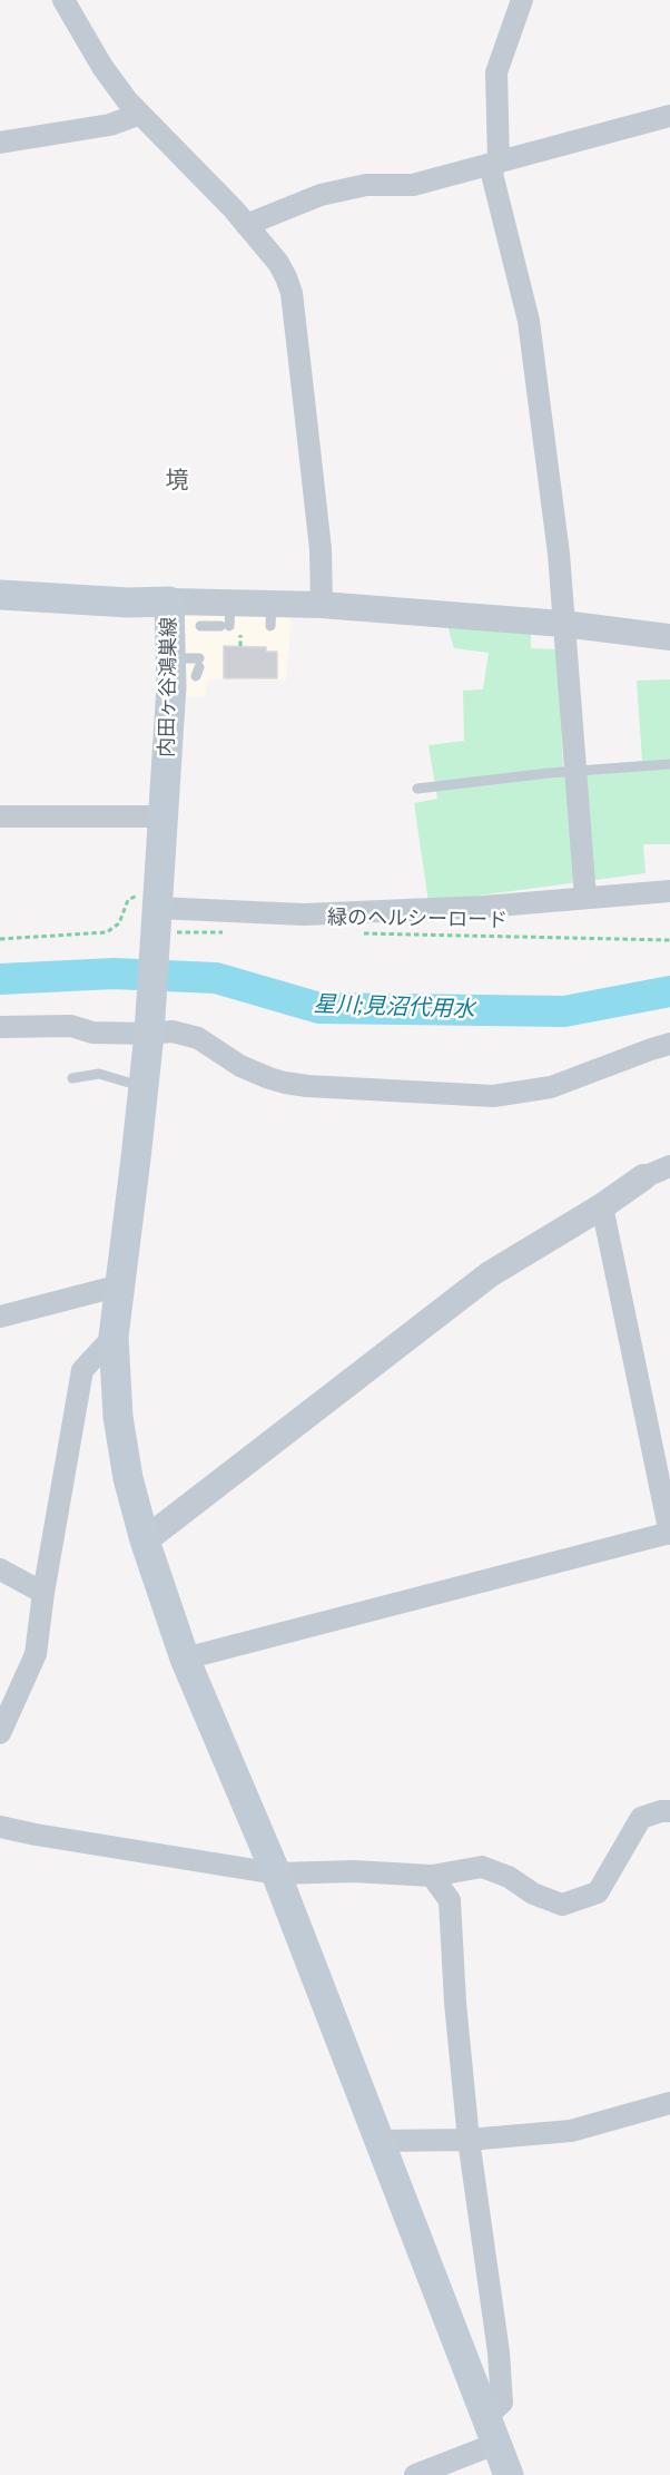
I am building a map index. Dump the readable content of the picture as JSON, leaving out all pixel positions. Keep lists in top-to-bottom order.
{
  "streets": {
    "main road": ["内田ヶ谷鴻巣線"],
    "path": ["緑のヘルシーロード"]
  },
  "districts": ["境"],
  "water": ["星川;見沼代用水"]
}
